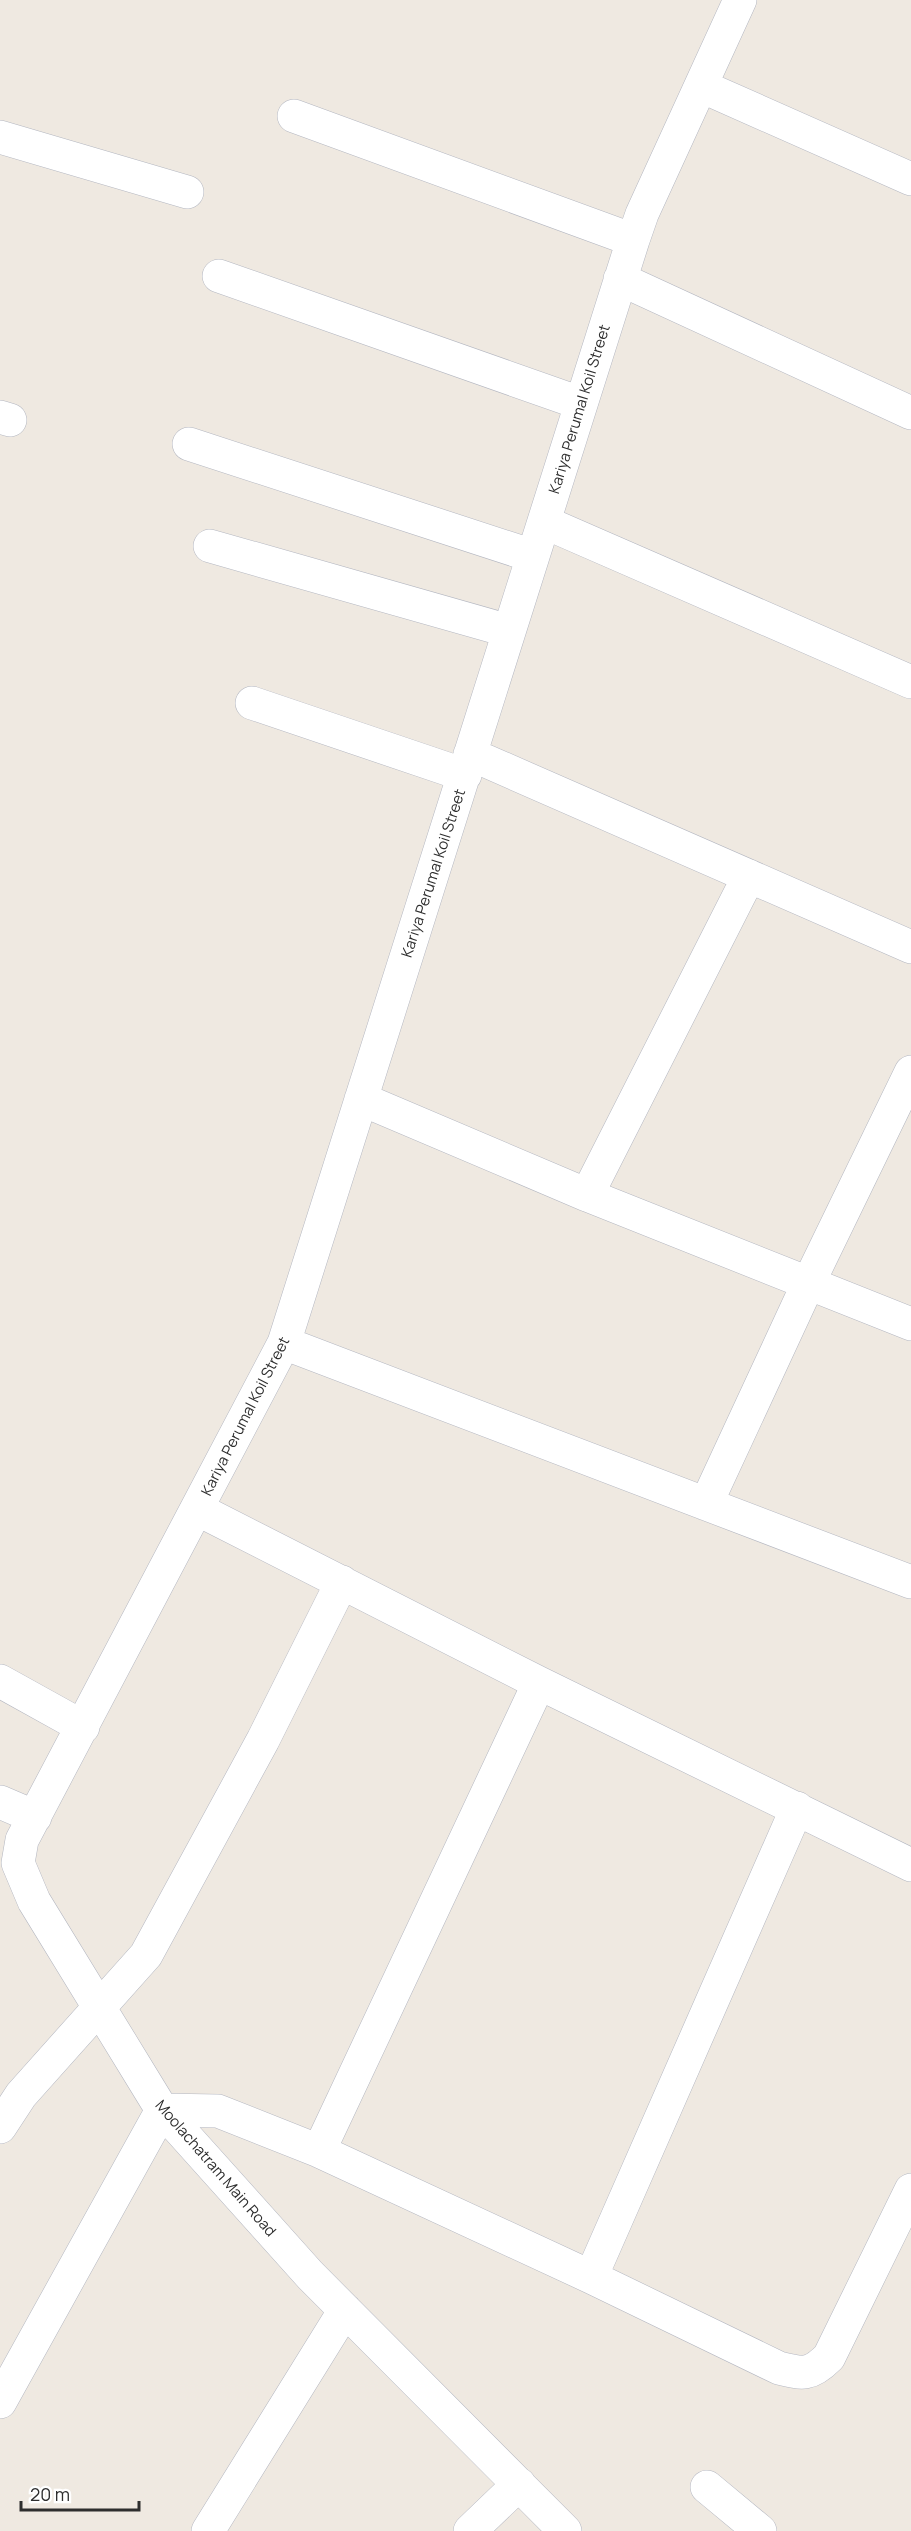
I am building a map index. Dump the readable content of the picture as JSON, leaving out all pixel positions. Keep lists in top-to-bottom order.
{
  "streets": {
    "street": ["Kariya Perumal Koil Street", "Moolachatram Main Road"]
  },
  "scale_bar": "20 m"
}
